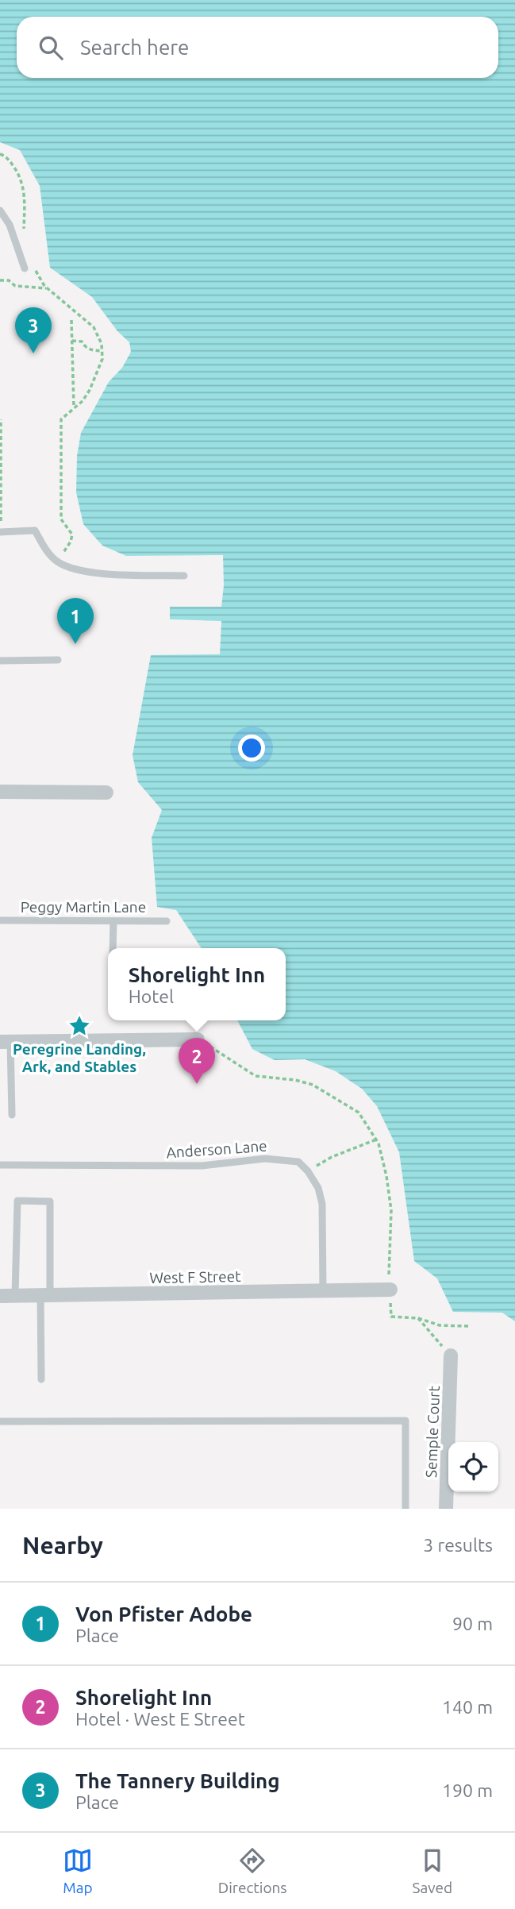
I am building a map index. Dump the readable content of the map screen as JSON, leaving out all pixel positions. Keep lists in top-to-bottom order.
{
  "streets": {
    "street": ["West F Street", "Semple Court"],
    "lane": ["Peggy Martin Lane", "Anderson Lane"]
  },
  "crossings": [
    ["Anderson Lane", "West F Street"]
  ],
  "places": {
    "place": ["Peregrine Landing, Ark, and Stables"]
  },
  "page": {
    "search": "Search here",
    "pins": ["3", "1", "2"],
    "popup": ["Shorelight Inn", "Hotel"],
    "heading": ["Nearby", "3 results"],
    "list": [
      {
        "mark": "1",
        "name": "Von Pfister Adobe",
        "note": "Place",
        "value": "90 m"
      },
      {
        "mark": "2",
        "name": "Shorelight Inn",
        "note": "Hotel · West E Street",
        "value": "140 m"
      },
      {
        "mark": "3",
        "name": "The Tannery Building",
        "note": "Place",
        "value": "190 m"
      }
    ],
    "nav": ["Map", "Directions", "Saved"]
  }
}
